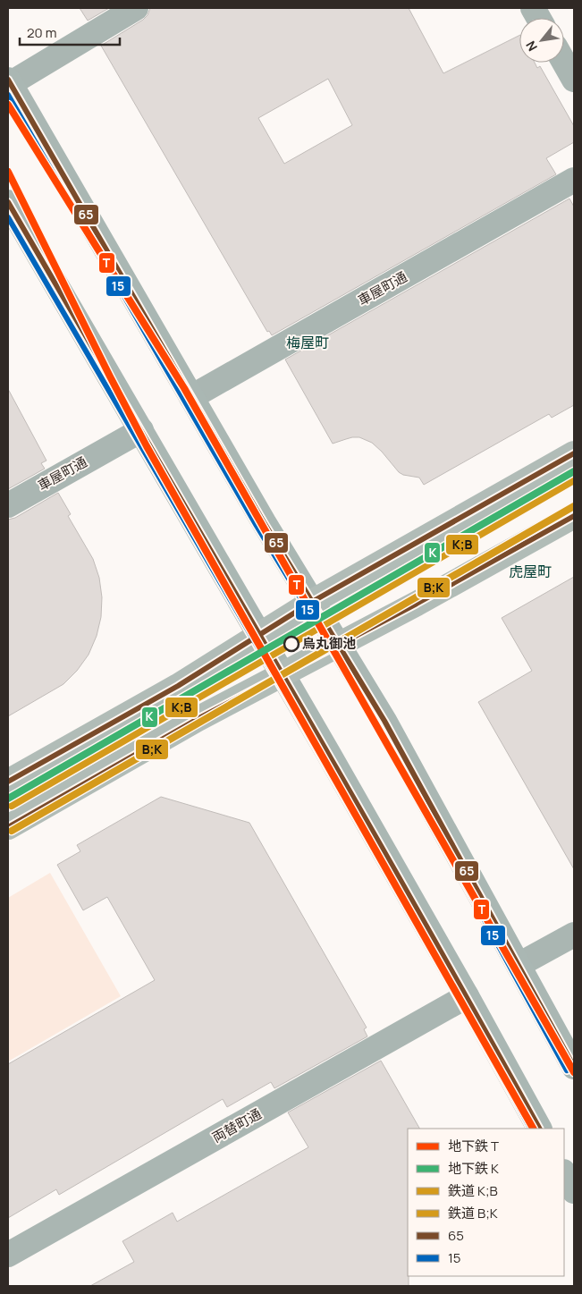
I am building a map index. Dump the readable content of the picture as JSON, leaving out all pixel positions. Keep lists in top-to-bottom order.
{
  "streets": {
    "street": ["車屋町通", "両替町通"]
  },
  "districts": ["梅屋町", "虎屋町"],
  "places": ["烏丸御池"],
  "lines": [
    "transit line 65",
    "transit line 15",
    "metro line T",
    "metro line K",
    "rail line K;B",
    "rail line B;K"
  ],
  "legend": [
    "地下鉄 T",
    "地下鉄 K",
    "鉄道 K;B",
    "鉄道 B;K",
    "65",
    "15"
  ],
  "scale_bar": "20 m",
  "north": "bottom left"
}
